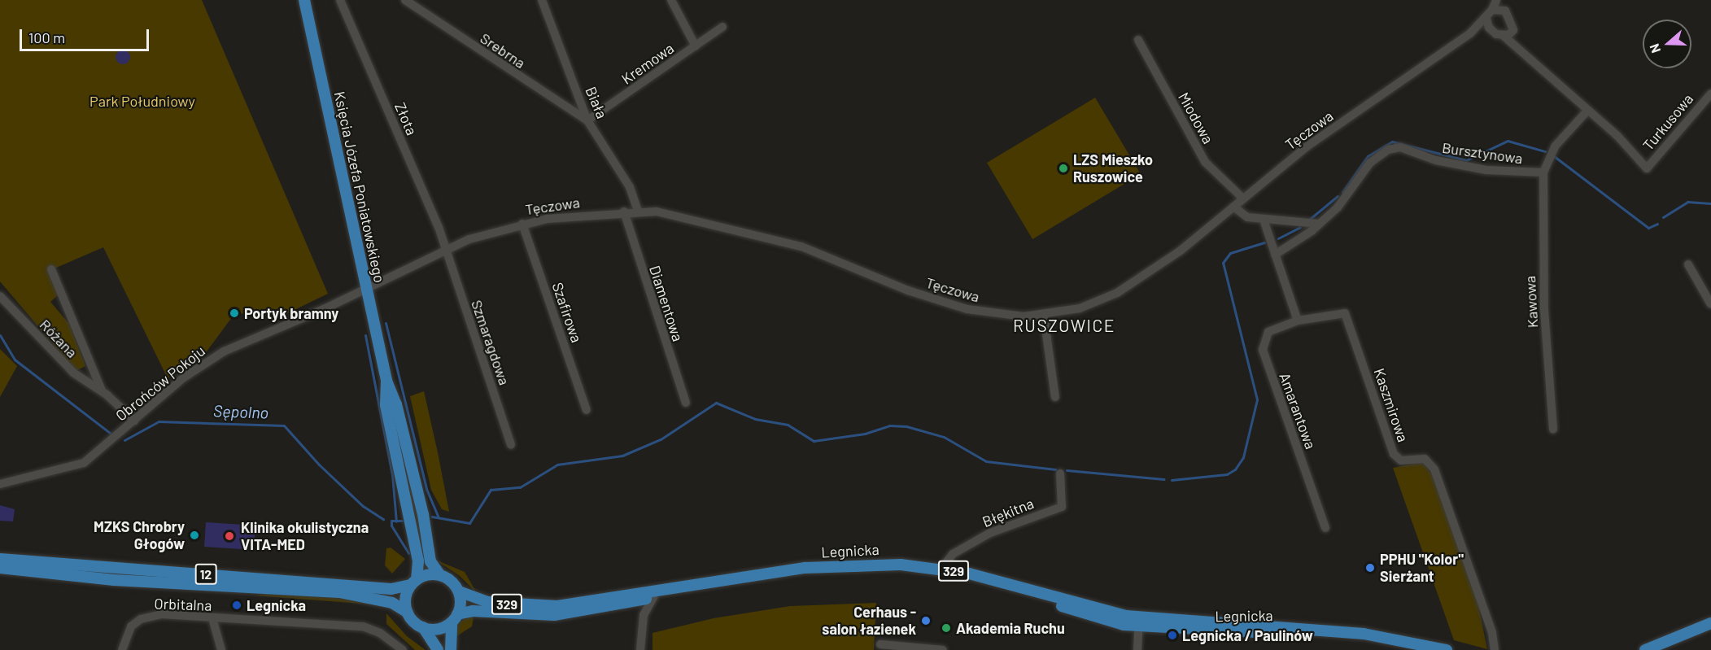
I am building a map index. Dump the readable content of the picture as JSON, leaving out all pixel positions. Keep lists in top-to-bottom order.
{
  "streets": {
    "main road": [
      "Księcia Józefa Poniatowskiego",
      "Legnicka",
      "329",
      "12"
    ],
    "street": [
      "Srebrna",
      "Kremowa",
      "Biała",
      "Miodowa",
      "Złota",
      "Turkusowa",
      "Tęczowa",
      "Bursztynowa",
      "Kawowa",
      "Diamentowa",
      "Szafirowa",
      "Różana",
      "Szmaragdowa",
      "Obrońców Pokoju",
      "Kaszmirowa",
      "Amarantowa",
      "Błękitna",
      "Orbitalna"
    ]
  },
  "crossings": [
    ["Srebrna", "Kremowa"],
    ["Srebrna", "Biała"],
    ["Kremowa", "Biała"],
    ["Biała", "Tęczowa"],
    ["Miodowa", "Tęczowa"],
    ["Złota", "Tęczowa"],
    ["Złota", "Szmaragdowa"],
    ["Tęczowa", "Księcia Józefa Poniatowskiego"],
    ["Tęczowa", "Diamentowa"],
    ["Tęczowa", "Szafirowa"],
    ["Tęczowa", "Szmaragdowa"],
    ["Tęczowa", "Obrońców Pokoju"],
    ["Bursztynowa", "Kawowa"],
    ["Księcia Józefa Poniatowskiego", "Obrońców Pokoju"],
    ["Księcia Józefa Poniatowskiego", "Legnicka"],
    ["Księcia Józefa Poniatowskiego", "12"],
    ["Różana", "Obrońców Pokoju"],
    ["Kaszmirowa", "Amarantowa"],
    ["Błękitna", "Legnicka"],
    ["Legnicka", "12"]
  ],
  "districts": ["RUSZOWICE"],
  "water": ["Sępolno"],
  "parks": ["Park Południowy"],
  "places": [
    "LZS Mieszko Ruszowice",
    "Portyk bramny",
    "MZKS Chrobry Głogów",
    "Klinika okulistyczna VITA-MED",
    "PPHU \"Kolor\" Sierżant",
    "Legnicka",
    "Cerhaus - salon łazienek",
    "Akademia Ruchu",
    "Legnicka / Paulinów"
  ],
  "scale_bar": "100 m",
  "north": "left"
}
